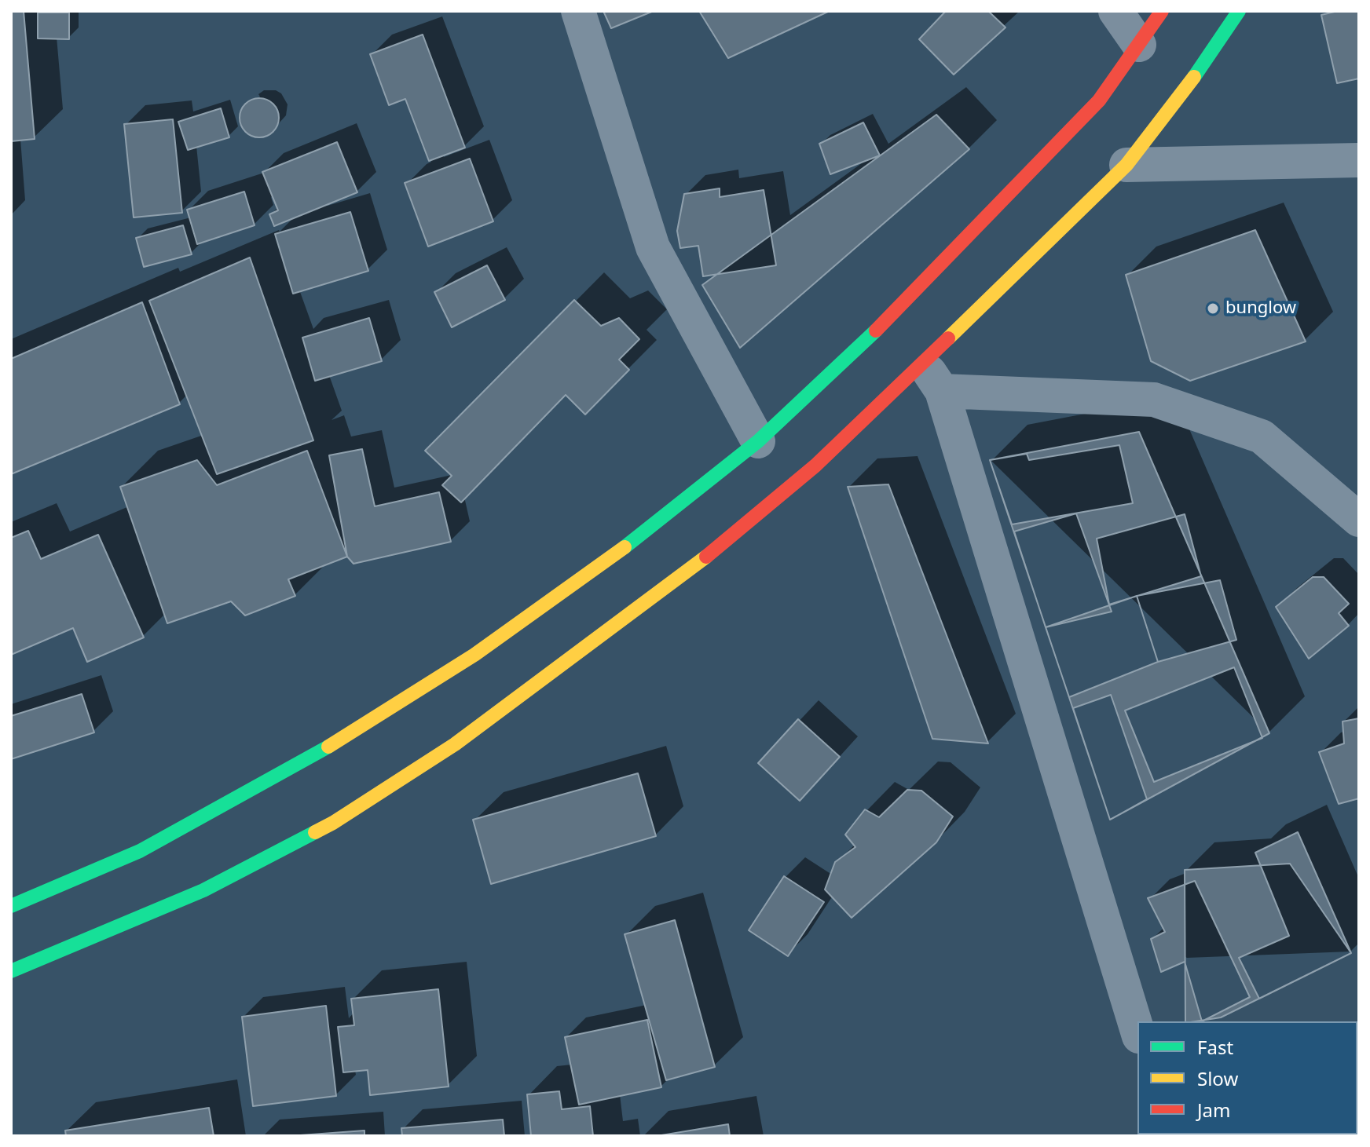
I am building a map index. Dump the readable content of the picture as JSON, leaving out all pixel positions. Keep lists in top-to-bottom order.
{
  "places": ["bunglow"],
  "legend": ["Fast", "Slow", "Jam"]
}
